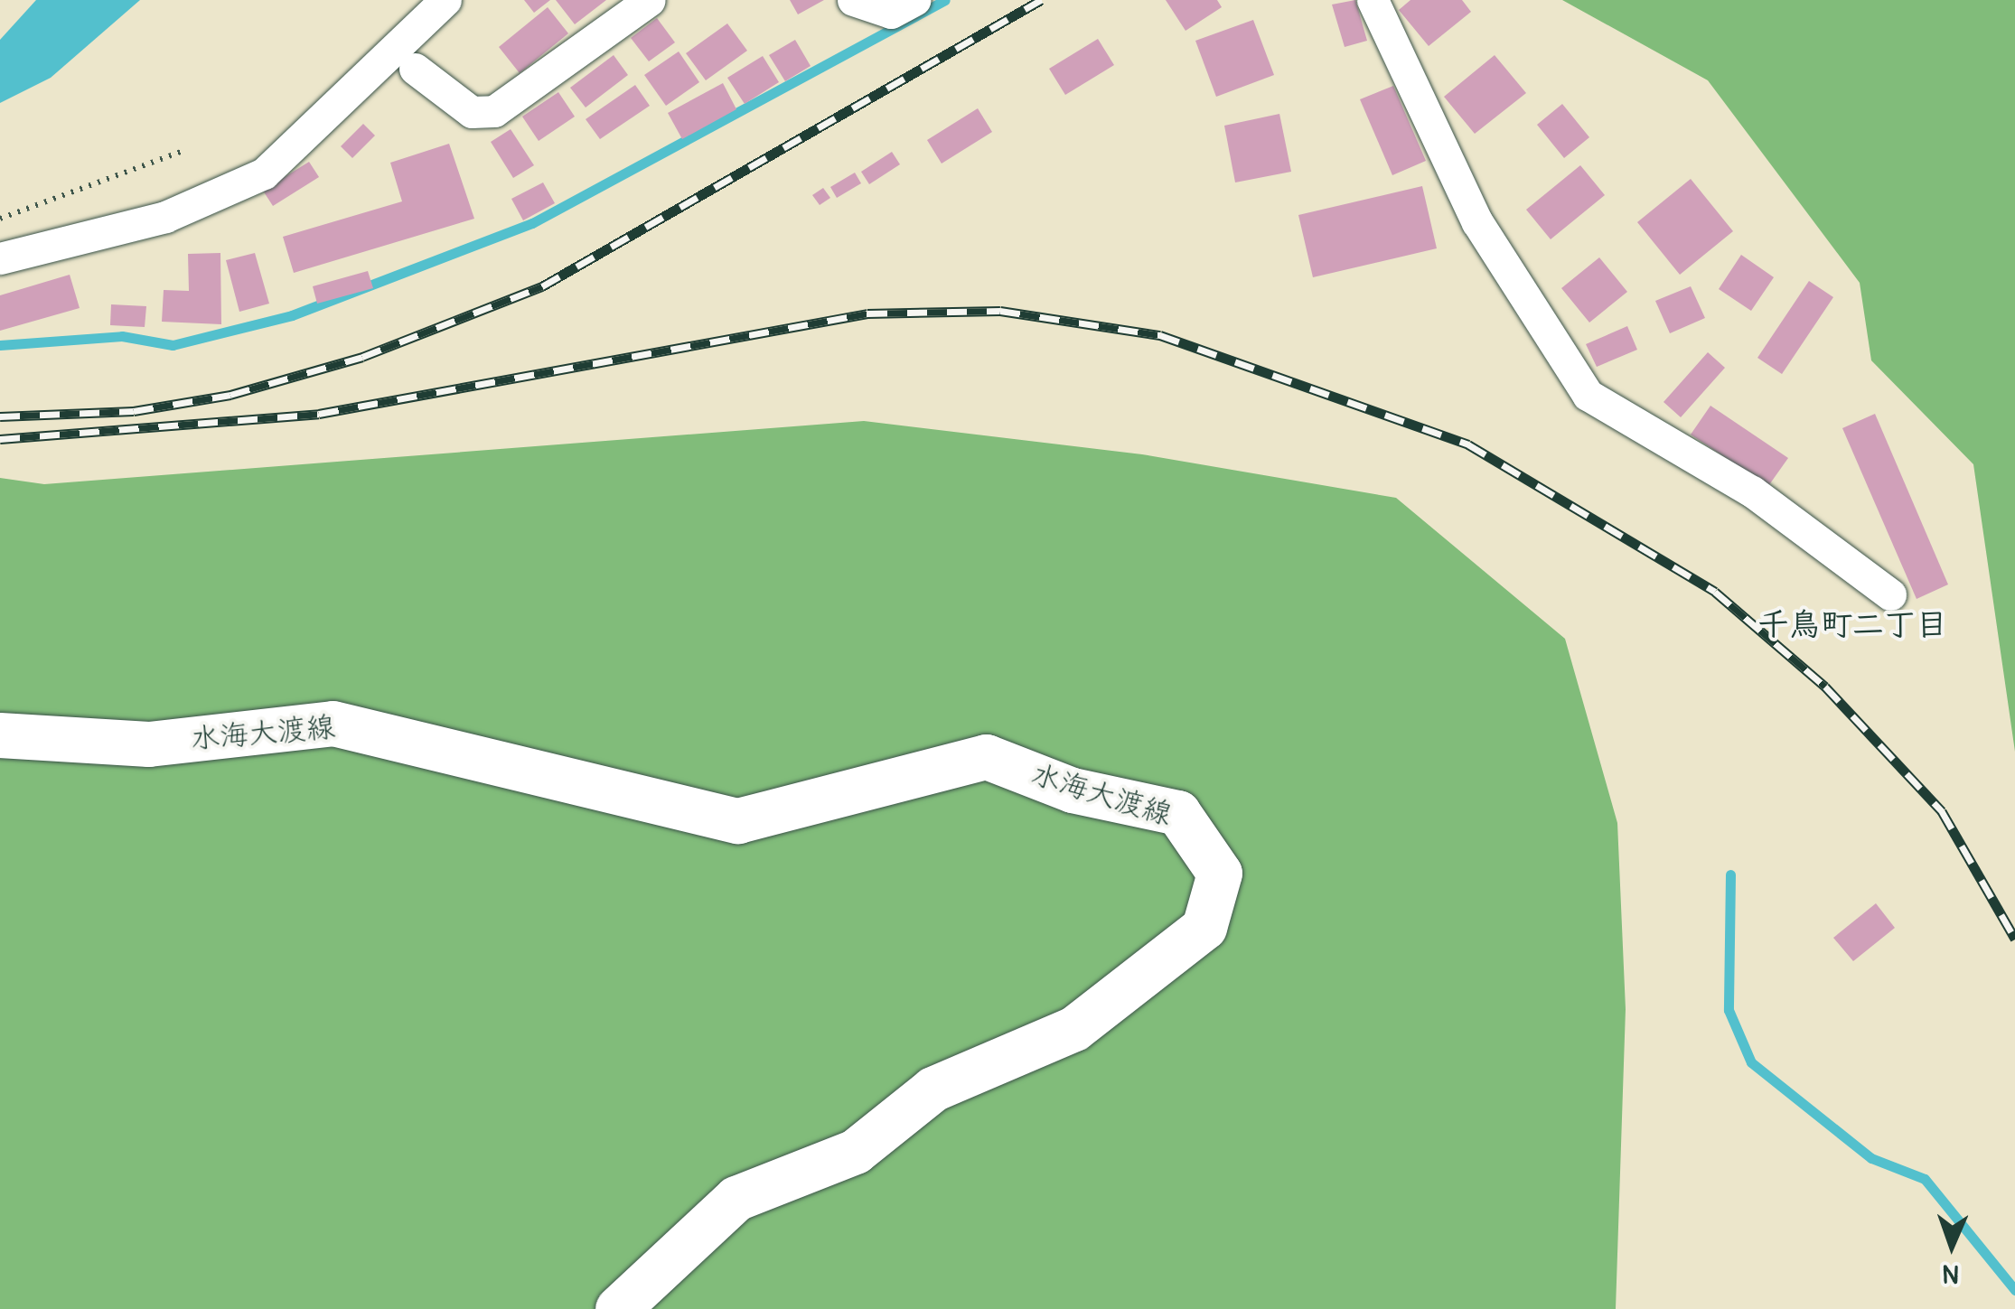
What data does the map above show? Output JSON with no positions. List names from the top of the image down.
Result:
{
  "streets": {
    "main road": ["水海大渡線"]
  },
  "districts": ["千鳥町二丁目"],
  "north": "bottom"
}
